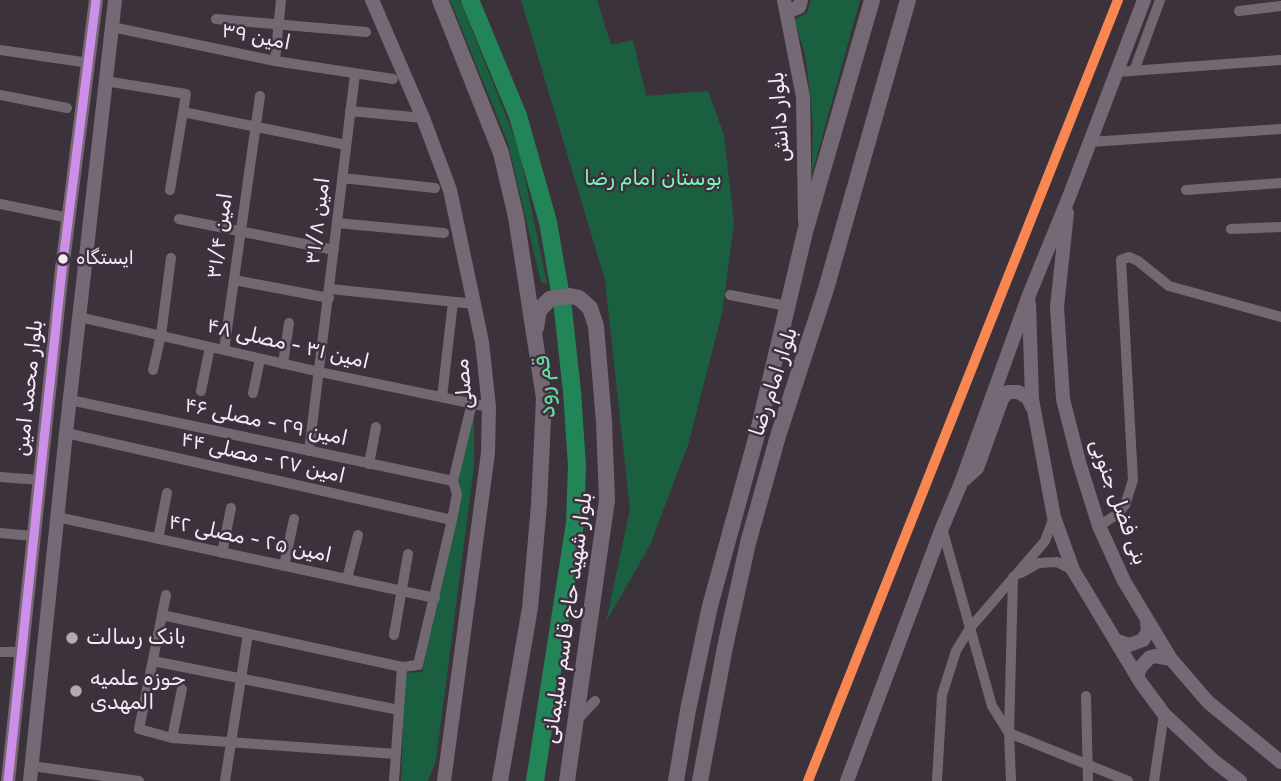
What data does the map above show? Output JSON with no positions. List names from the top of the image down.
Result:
{
  "streets": {
    "main road": [
      "بلوار دانش",
      "بلوار امام رضا",
      "مصلی",
      "بلوار محمد امین",
      "بنی فضل جنوبی",
      "بلوار شهید حاج قاسم سلیمانی"
    ],
    "street": [
      "امین ۳۹",
      "امین ۳۱/۸",
      "امین ۳۱/۴",
      "امین ۳۱ - مصلی ۴۸",
      "امین ۲۹ - مصلی ۴۶",
      "امین ۲۷ - مصلی ۴۴",
      "امین ۲۵ - مصلی ۴۲"
    ]
  },
  "crossings": [
    ["امین ۳۹", "امین ۳۱/۸"],
    ["امین ۳۹", "بلوار محمد امین"],
    ["بلوار دانش", "بلوار امام رضا"],
    ["امین ۳۱/۸", "امین ۳۱ - مصلی ۴۸"],
    ["امین ۳۱/۸", "امین ۲۹ - مصلی ۴۶"],
    ["امین ۳۱/۴", "امین ۳۱ - مصلی ۴۸"],
    ["امین ۳۱ - مصلی ۴۸", "مصلی"],
    ["امین ۳۱ - مصلی ۴۸", "بلوار محمد امین"],
    ["بلوار محمد امین", "امین ۲۹ - مصلی ۴۶"],
    ["بلوار محمد امین", "امین ۲۷ - مصلی ۴۴"],
    ["بلوار محمد امین", "امین ۲۵ - مصلی ۴۲"]
  ],
  "water": ["قم رود"],
  "parks": ["بوستان امام رضا"],
  "places": ["ایستگاه", "بانک رسالت", "حوزه علمیه المهدی"]
}
